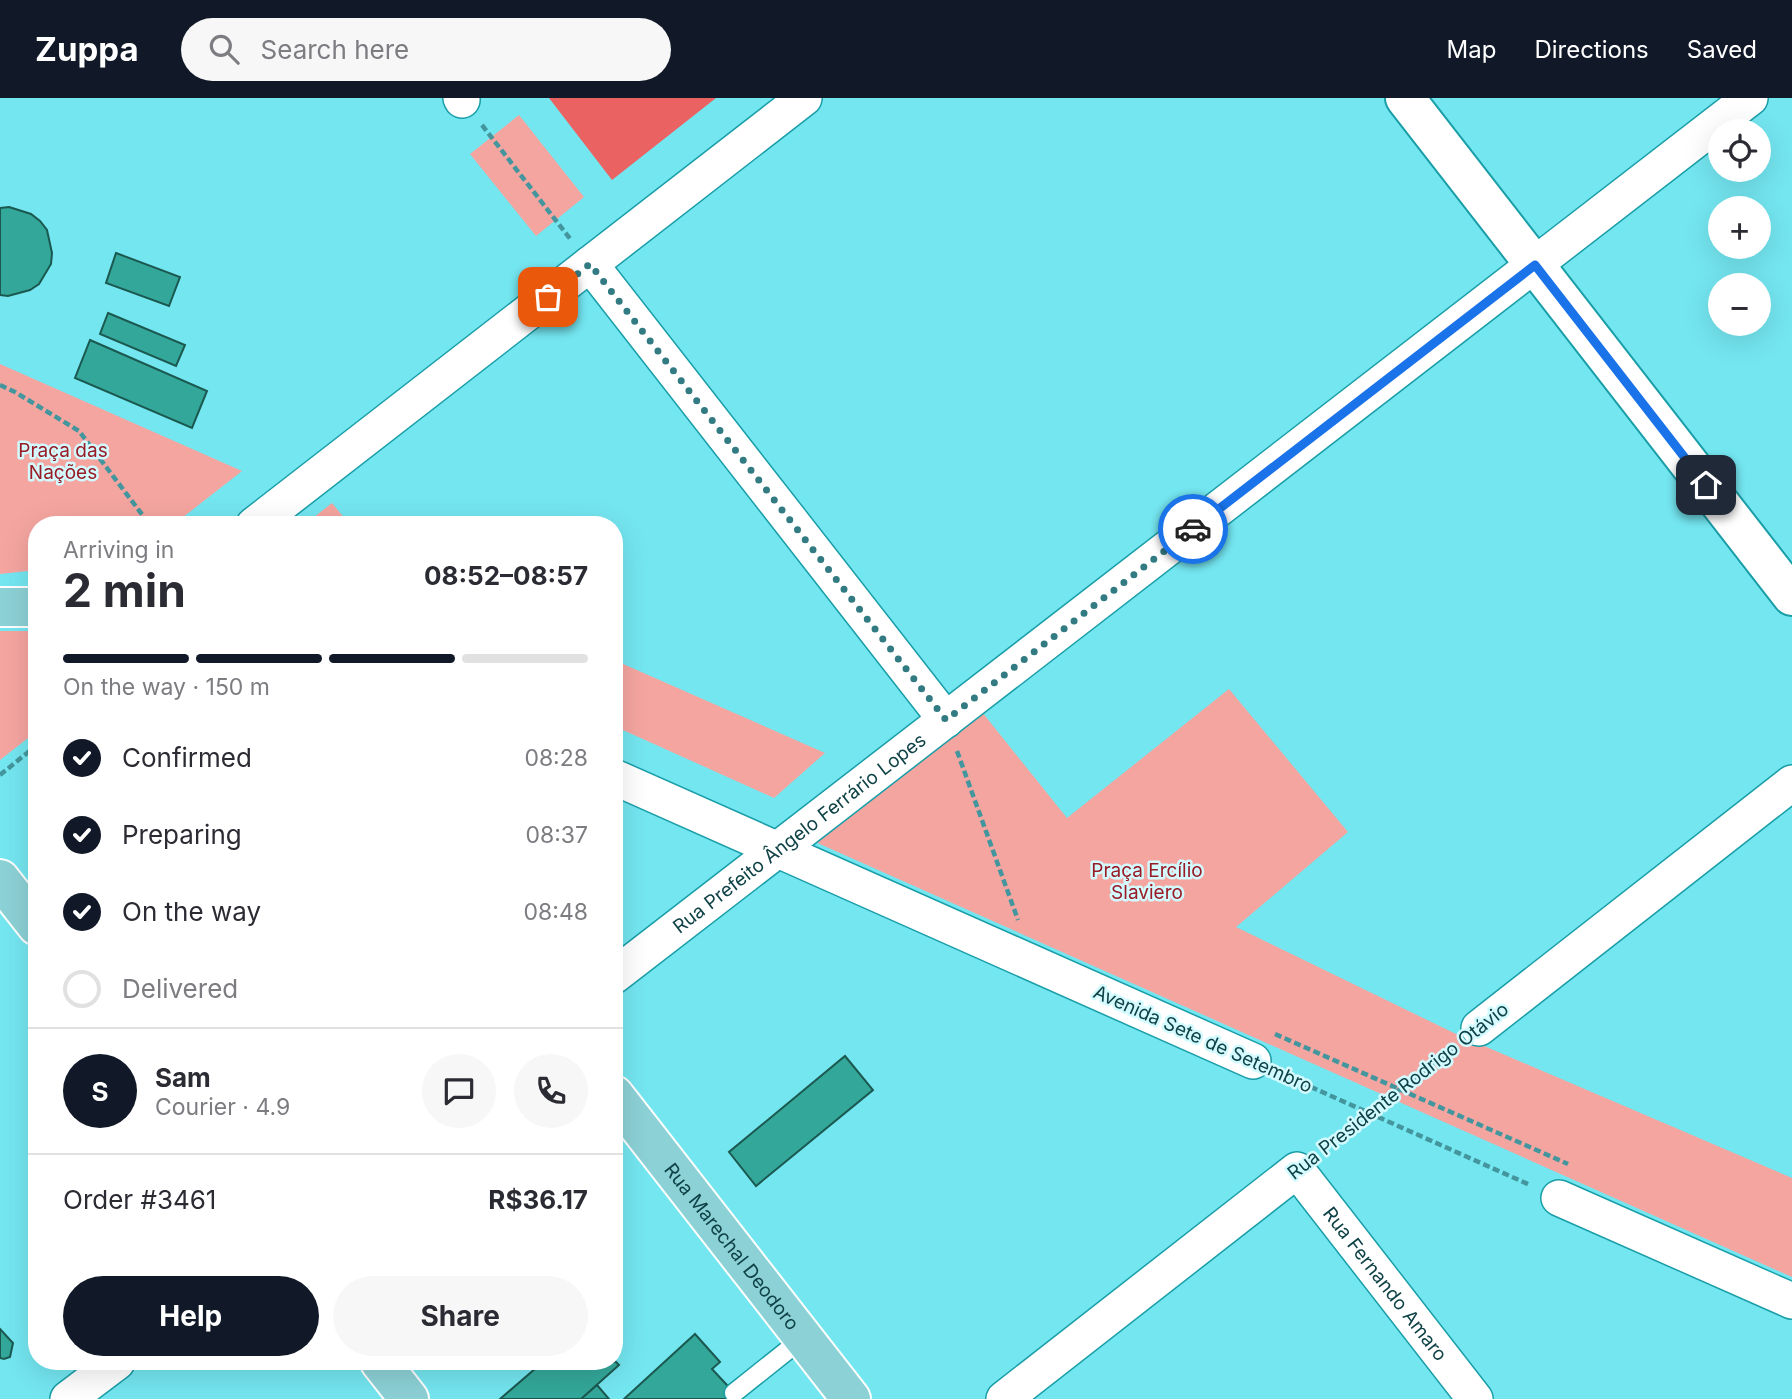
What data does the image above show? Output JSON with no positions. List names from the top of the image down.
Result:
{
  "streets": {
    "main road": ["Rua Marechal Deodoro"],
    "street": [
      "Rua Prefeito Ângelo Ferrário Lopes",
      "Avenida Sete de Setembro",
      "Rua Presidente Rodrigo Otávio",
      "Rua Fernando Amaro"
    ]
  },
  "crossings": [
    ["Rua Prefeito Ângelo Ferrário Lopes", "Avenida Sete de Setembro"],
    ["Avenida Sete de Setembro", "Rua Presidente Rodrigo Otávio"],
    ["Rua Presidente Rodrigo Otávio", "Rua Fernando Amaro"]
  ],
  "parks": ["Praça das Nações", "Praça Ercílio Slaviero"],
  "page": {
    "header": "Zuppa",
    "search": "Search here",
    "nav": ["Map", "Directions", "Saved"],
    "map_buttons": ["+", "−"],
    "heading": ["2 min", "Arriving in", "08:52–08:57"],
    "panel": [
      "Sam",
      "Courier · 4.9",
      "Order #3461",
      "R$36.17"
    ],
    "bar": "On the way · 150 m",
    "list": [
      ["Confirmed", "08:28"],
      ["Preparing", "08:37"],
      ["On the way", "08:48"],
      "Delivered"
    ],
    "round": "S",
    "buttons": ["Help", "Share"]
  }
}
